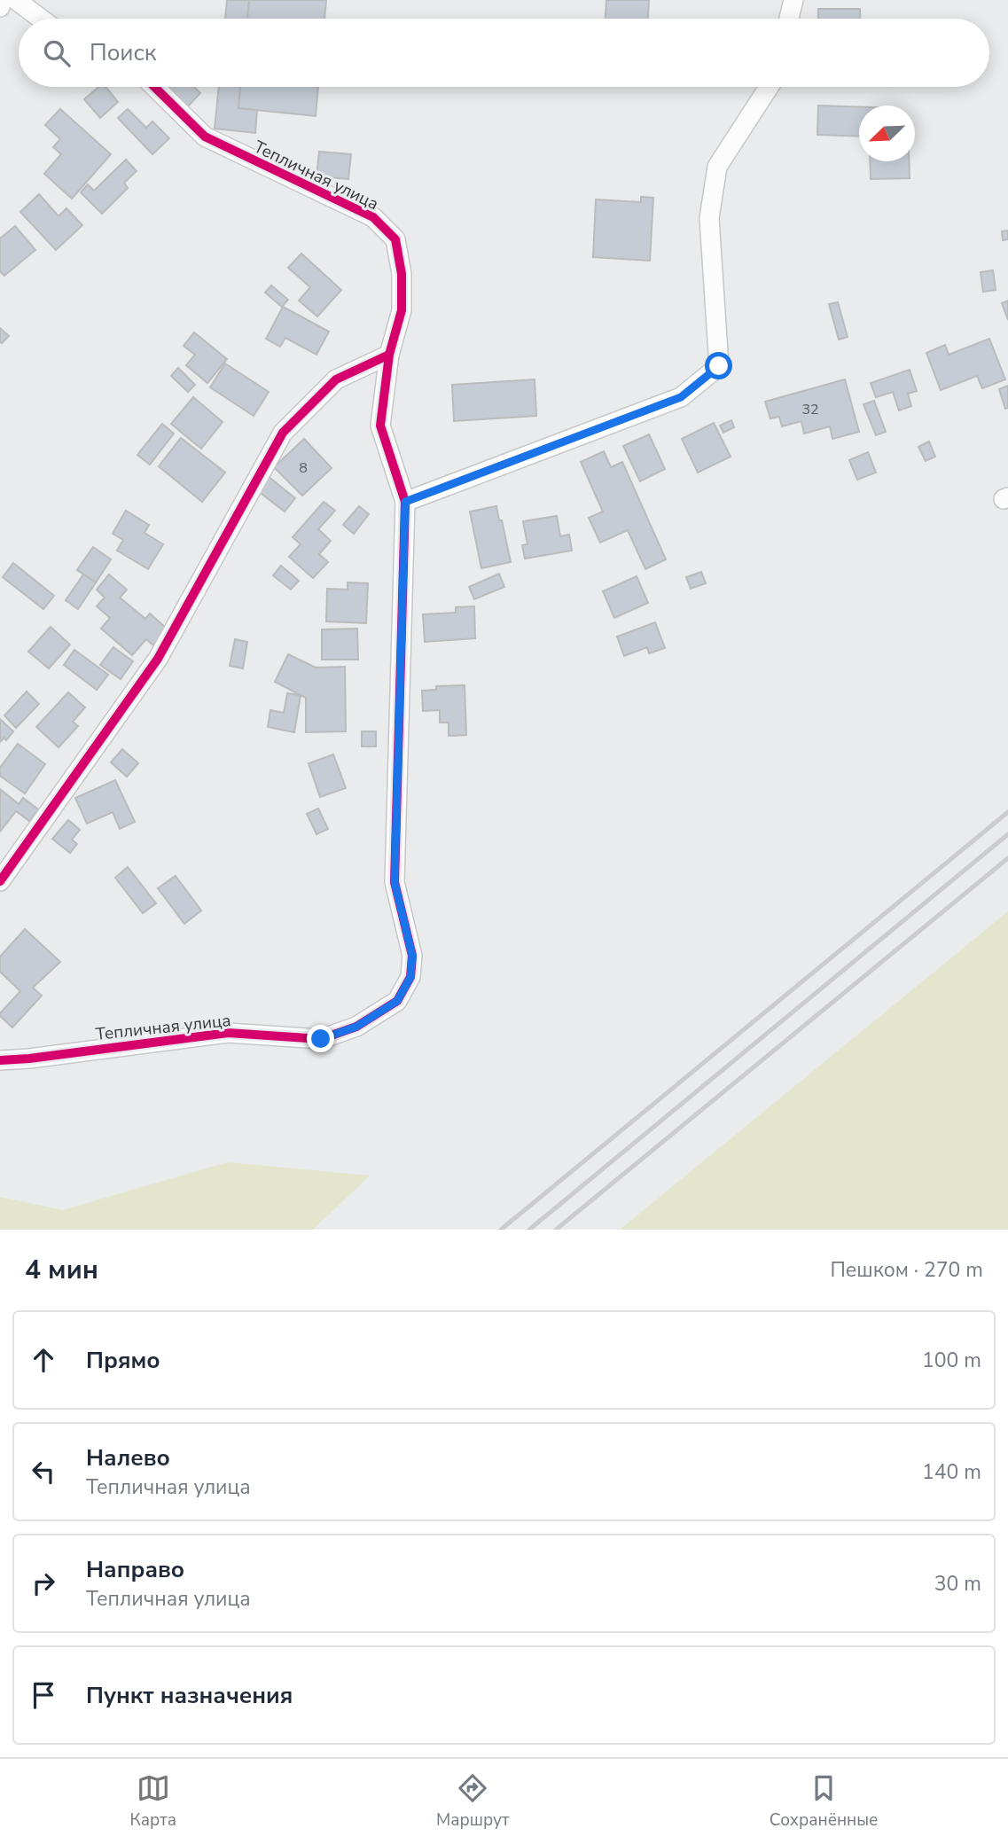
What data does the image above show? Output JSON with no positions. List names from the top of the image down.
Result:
{
  "streets": {
    "street": ["Тепличная улица"]
  },
  "house_numbers": ["32", "8"],
  "north": "bottom left",
  "page": {
    "search": "Поиск",
    "heading": ["4 мин", "Пешком · 270 m"],
    "list": [
      ["Прямо", "100 m"],
      ["Налево", "Тепличная улица", "140 m"],
      ["Направо", "Тепличная улица", "30 m"],
      "Пункт назначения"
    ],
    "nav": ["Карта", "Маршрут", "Сохранённые"]
  }
}
